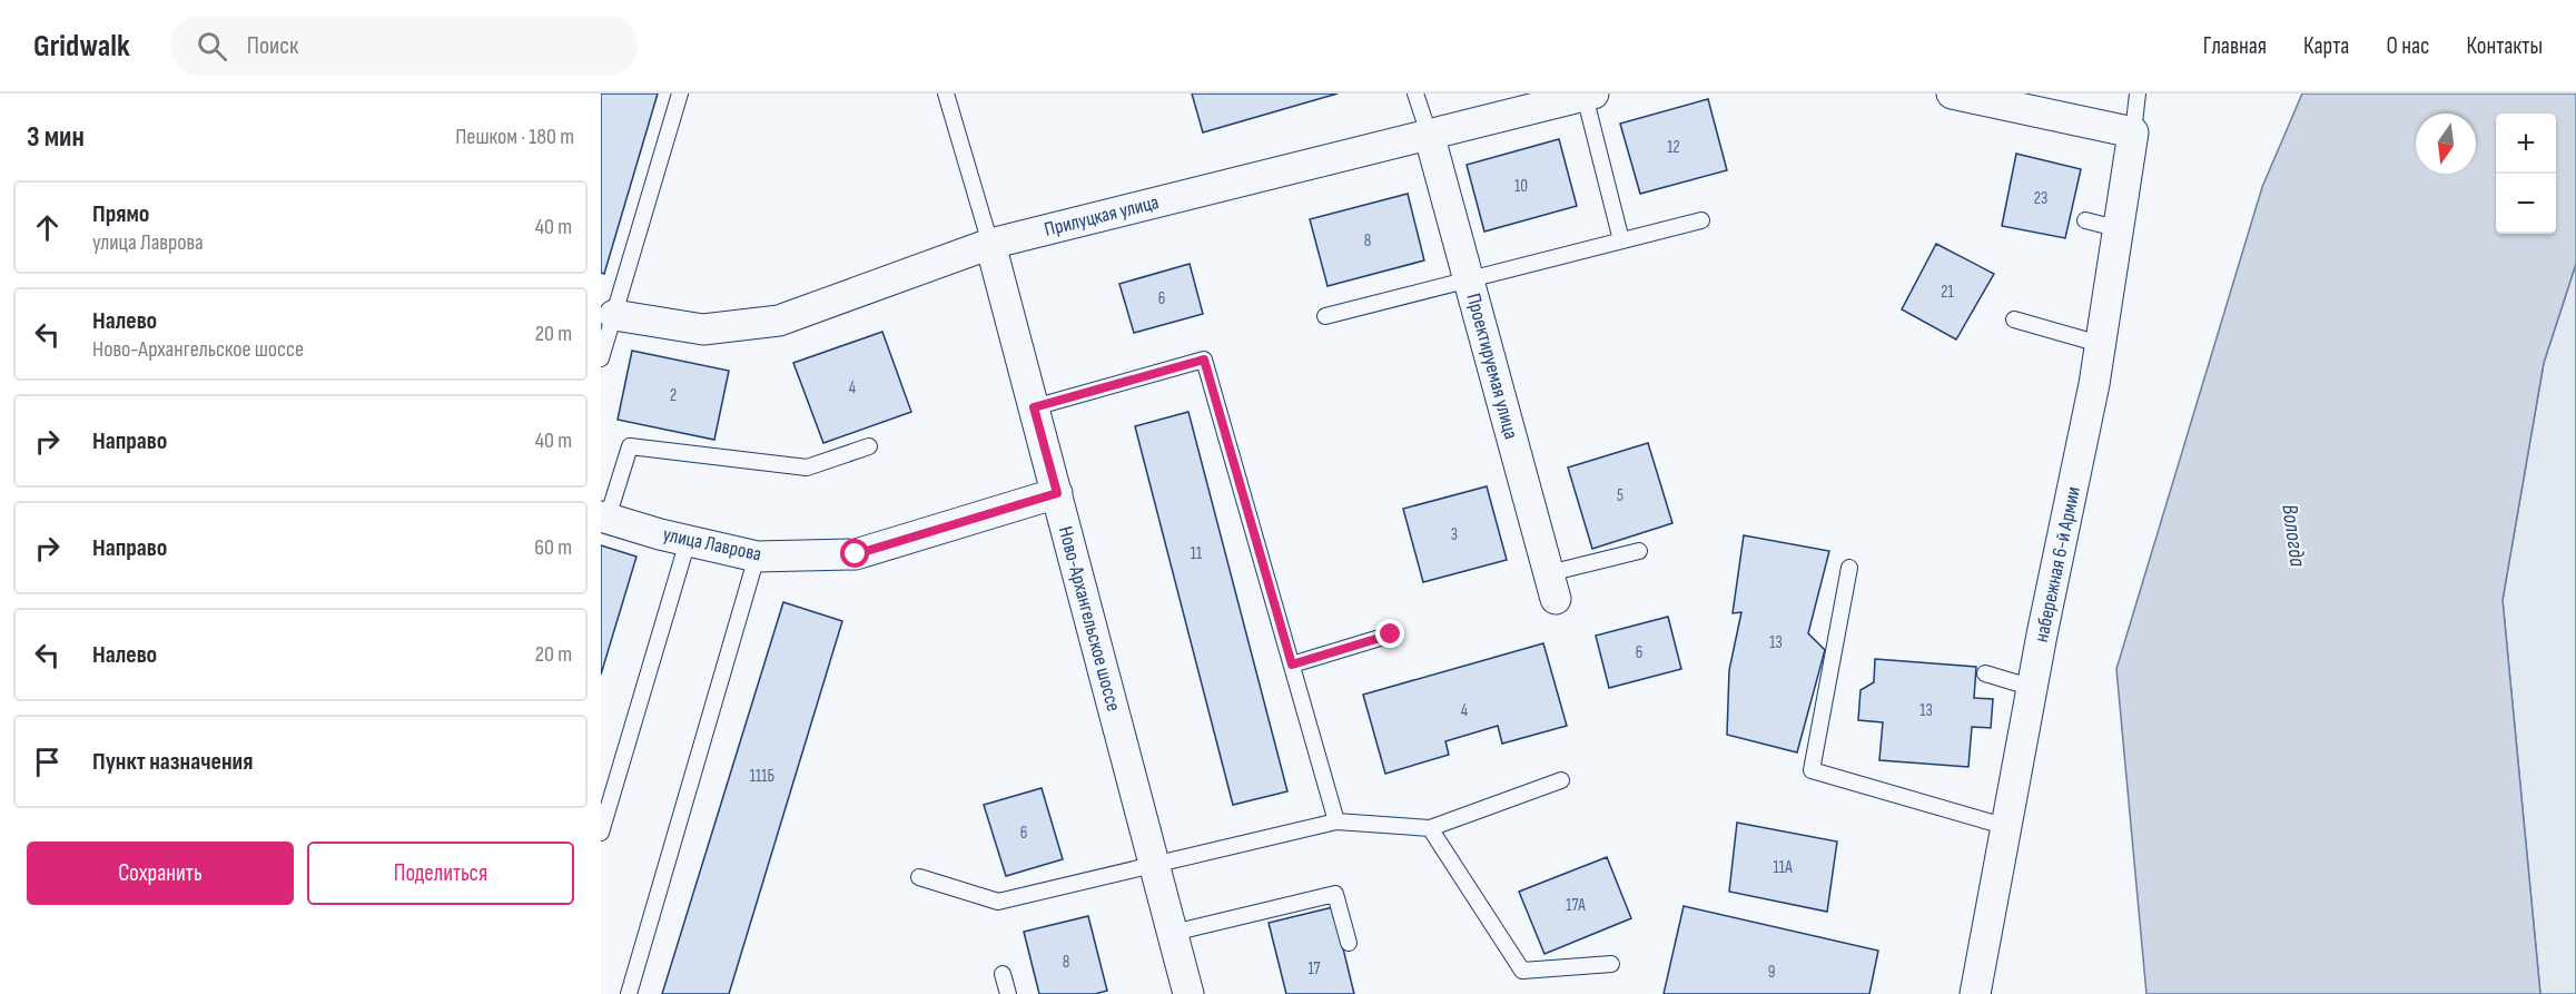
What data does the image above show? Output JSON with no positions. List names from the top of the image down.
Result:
{
  "streets": {
    "street": [
      "Прилуцкая улица",
      "Проектируемая улица",
      "улица Лаврова",
      "набережная 6-й Армии",
      "Ново-Архангельское шоссе"
    ]
  },
  "crossings": [
    ["Прилуцкая улица", "Проектируемая улица"],
    ["Прилуцкая улица", "Ново-Архангельское шоссе"],
    ["улица Лаврова", "Ново-Архангельское шоссе"]
  ],
  "water": ["Вологда"],
  "house_numbers": [
    "12",
    "10",
    "23",
    "8",
    "21",
    "6",
    "4",
    "2",
    "5",
    "3",
    "11",
    "13",
    "6",
    "4",
    "13",
    "111Б",
    "6",
    "11А",
    "17А",
    "8",
    "17",
    "9"
  ],
  "north": "bottom",
  "page": {
    "header": "Gridwalk",
    "search": "Поиск",
    "nav": [
      "Главная",
      "Карта",
      "О нас",
      "Контакты"
    ],
    "heading": ["3 мин", "Пешком · 180 m"],
    "map_buttons": ["+", "−"],
    "list": [
      ["Прямо", "улица Лаврова", "40 m"],
      ["Налево", "Ново-Архангельское шоссе", "20 m"],
      ["Направо", "40 m"],
      ["Направо", "60 m"],
      ["Налево", "20 m"],
      "Пункт назначения"
    ],
    "buttons": ["Сохранить", "Поделиться"]
  }
}
